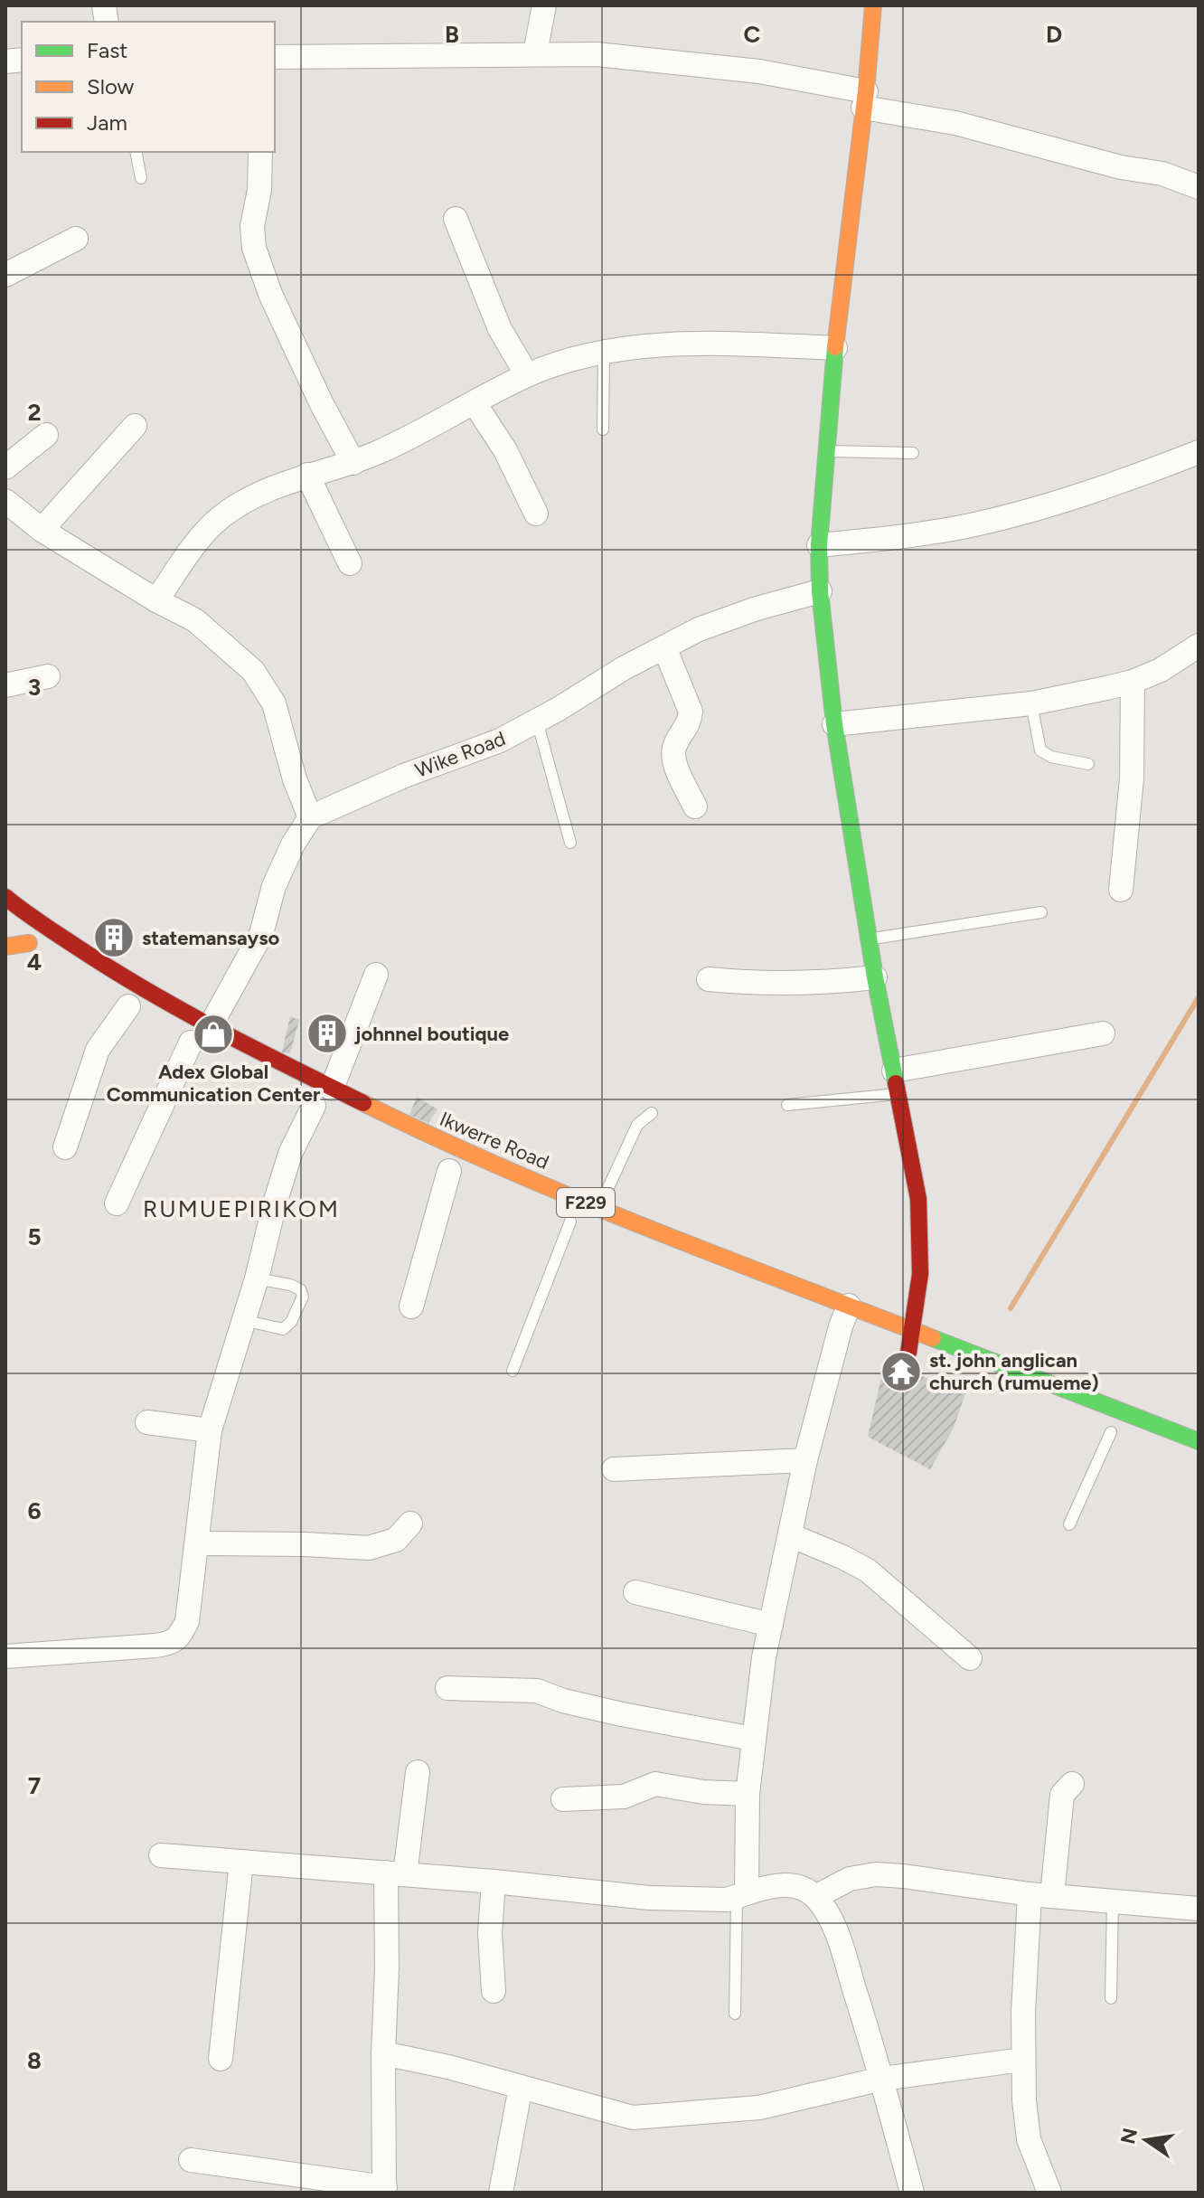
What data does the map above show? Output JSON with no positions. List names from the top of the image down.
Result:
{
  "streets": {
    "main road": ["Ikwerre Road", "F229"],
    "street": ["Wike Road"]
  },
  "districts": ["RUMUEPIRIKOM"],
  "places": {
    "building": ["statemansayso", "johnnel boutique"],
    "shop": ["Adex Global Communication Center"],
    "temple": ["st. john anglican church (rumueme)"]
  },
  "legend": ["Fast", "Slow", "Jam"],
  "north": "left",
  "grid": {
    "columns": ["B", "C", "D"],
    "rows": [
      "2",
      "3",
      "4",
      "5",
      "6",
      "7",
      "8"
    ]
  }
}
